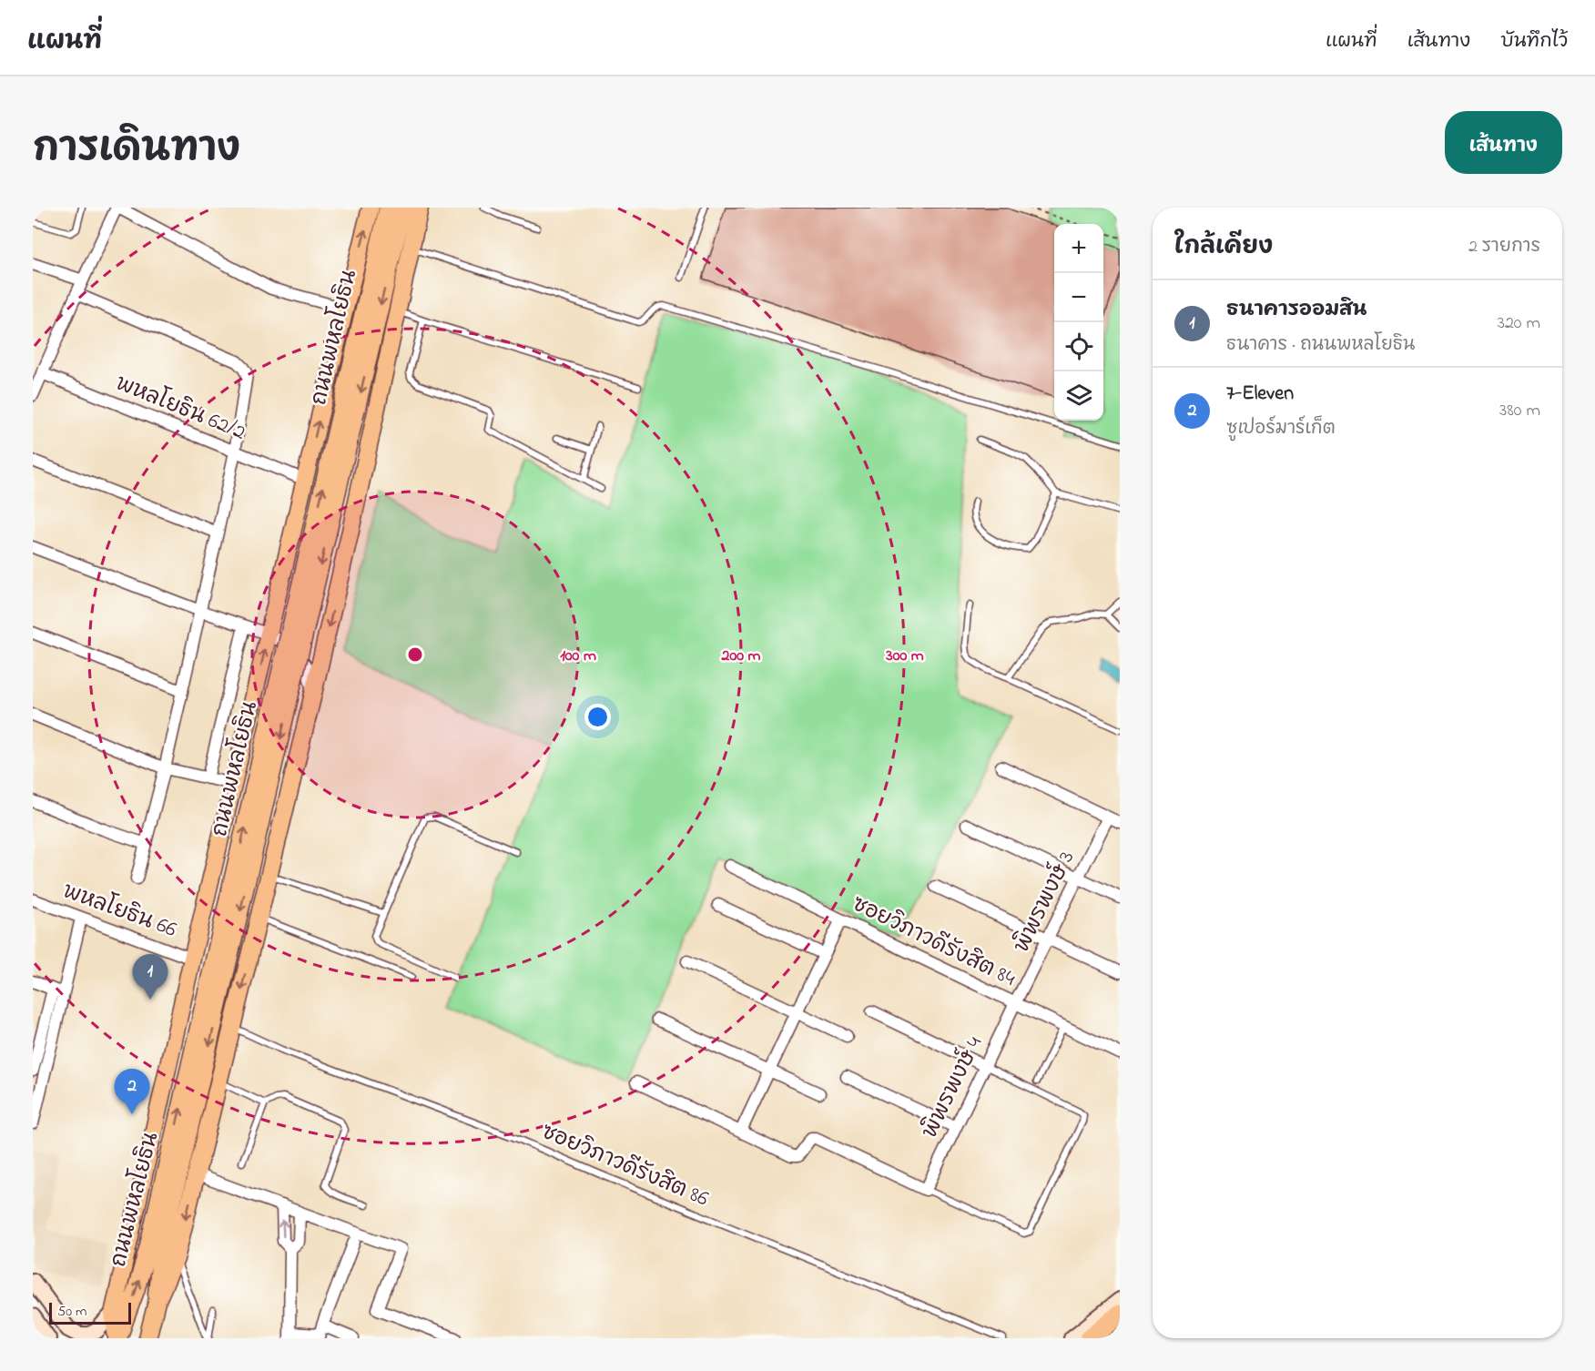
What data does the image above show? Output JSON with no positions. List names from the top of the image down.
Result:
{
  "streets": {
    "main road": ["ถนนพหลโยธิน"],
    "street": [
      "พหลโยธิน 62/2",
      "พิพรพงษ์ 3",
      "พหลโยธิน 66",
      "ซอยวิภาวดีรังสิต 84",
      "พิพรพงษ์ 4"
    ],
    "lane": ["ซอยวิภาวดีรังสิต 86"]
  },
  "crossings": [
    ["ถนนพหลโยธิน", "พหลโยธิน 62/2"],
    ["ถนนพหลโยธิน", "พหลโยธิน 66"],
    ["ถนนพหลโยธิน", "ซอยวิภาวดีรังสิต 86"],
    ["พิพรพงษ์ 3", "ซอยวิภาวดีรังสิต 84"],
    ["พิพรพงษ์ 3", "พิพรพงษ์ 4"],
    ["ซอยวิภาวดีรังสิต 84", "พิพรพงษ์ 4"]
  ],
  "scale_bar": "50 m",
  "page": {
    "header": "แผนที่",
    "nav": ["แผนที่", "เส้นทาง", "บันทึกไว้"],
    "title": "การเดินทาง",
    "buttons": "เส้นทาง",
    "heading": ["ใกล้เคียง", "2 รายการ"],
    "map_buttons": ["+", "−"],
    "list": [
      {
        "mark": "1",
        "name": "ธนาคารออมสิน",
        "note": "ธนาคาร · ถนนพหลโยธิน",
        "value": "320 m"
      },
      {
        "mark": "2",
        "name": "7-Eleven",
        "note": "ซูเปอร์มาร์เก็ต",
        "value": "380 m"
      }
    ],
    "pins": ["1", "2"],
    "scale": "50 m"
  },
  "rings": ["100 m", "200 m", "300 m"]
}
